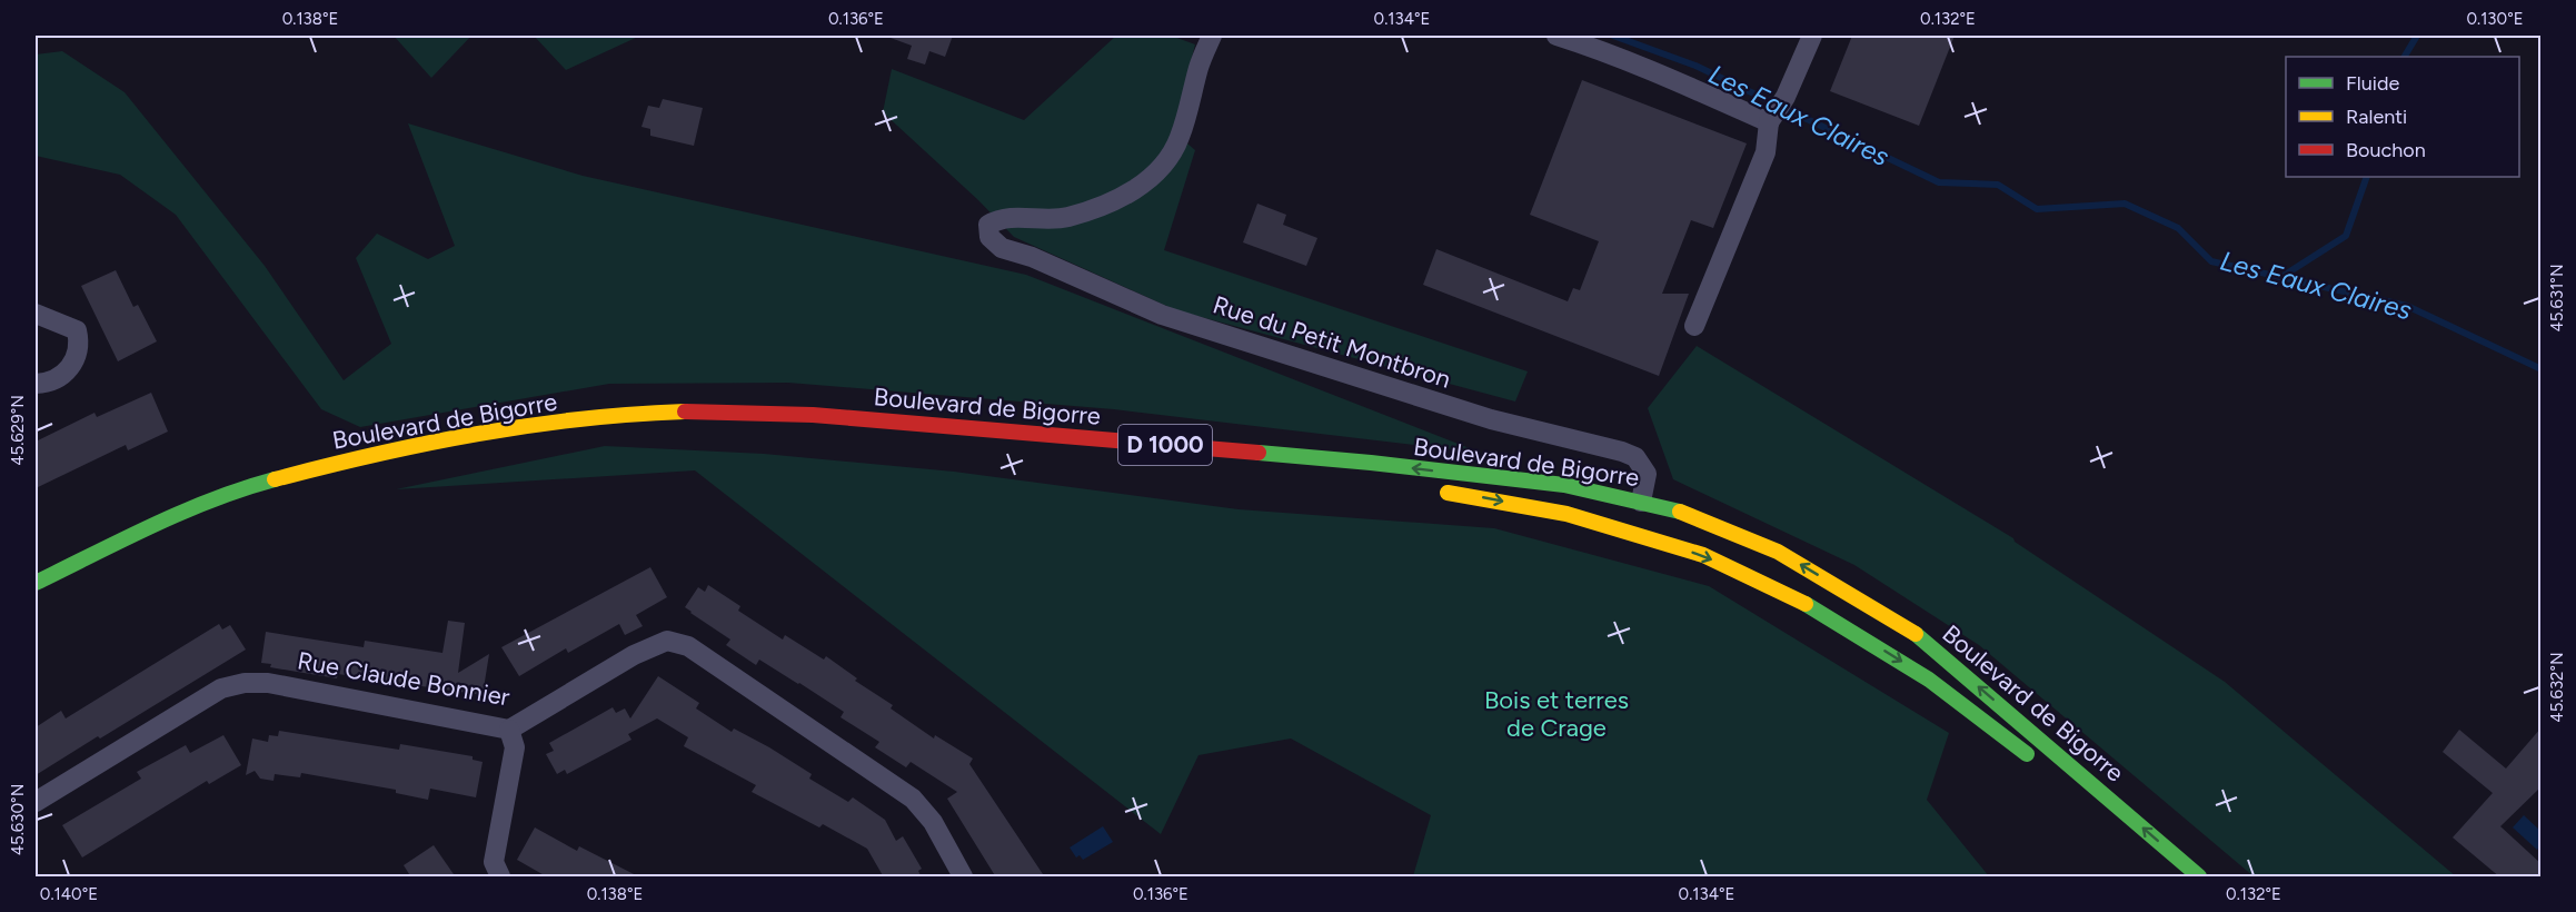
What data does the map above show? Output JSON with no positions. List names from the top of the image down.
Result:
{
  "streets": {
    "main road": ["Boulevard de Bigorre", "D 1000"],
    "street": ["Rue du Petit Montbron", "Rue Claude Bonnier"]
  },
  "crossings": [
    ["Rue du Petit Montbron", "Boulevard de Bigorre"]
  ],
  "water": ["Les Eaux Claires"],
  "parks": ["Bois et terres de Crage"],
  "legend": ["Fluide", "Ralenti", "Bouchon"],
  "coordinates": [
    "0.138°E",
    "0.136°E",
    "0.134°E",
    "0.132°E",
    "0.130°E",
    "45.631°N",
    "45.629°N",
    "45.632°N",
    "45.630°N",
    "0.140°E"
  ]
}
